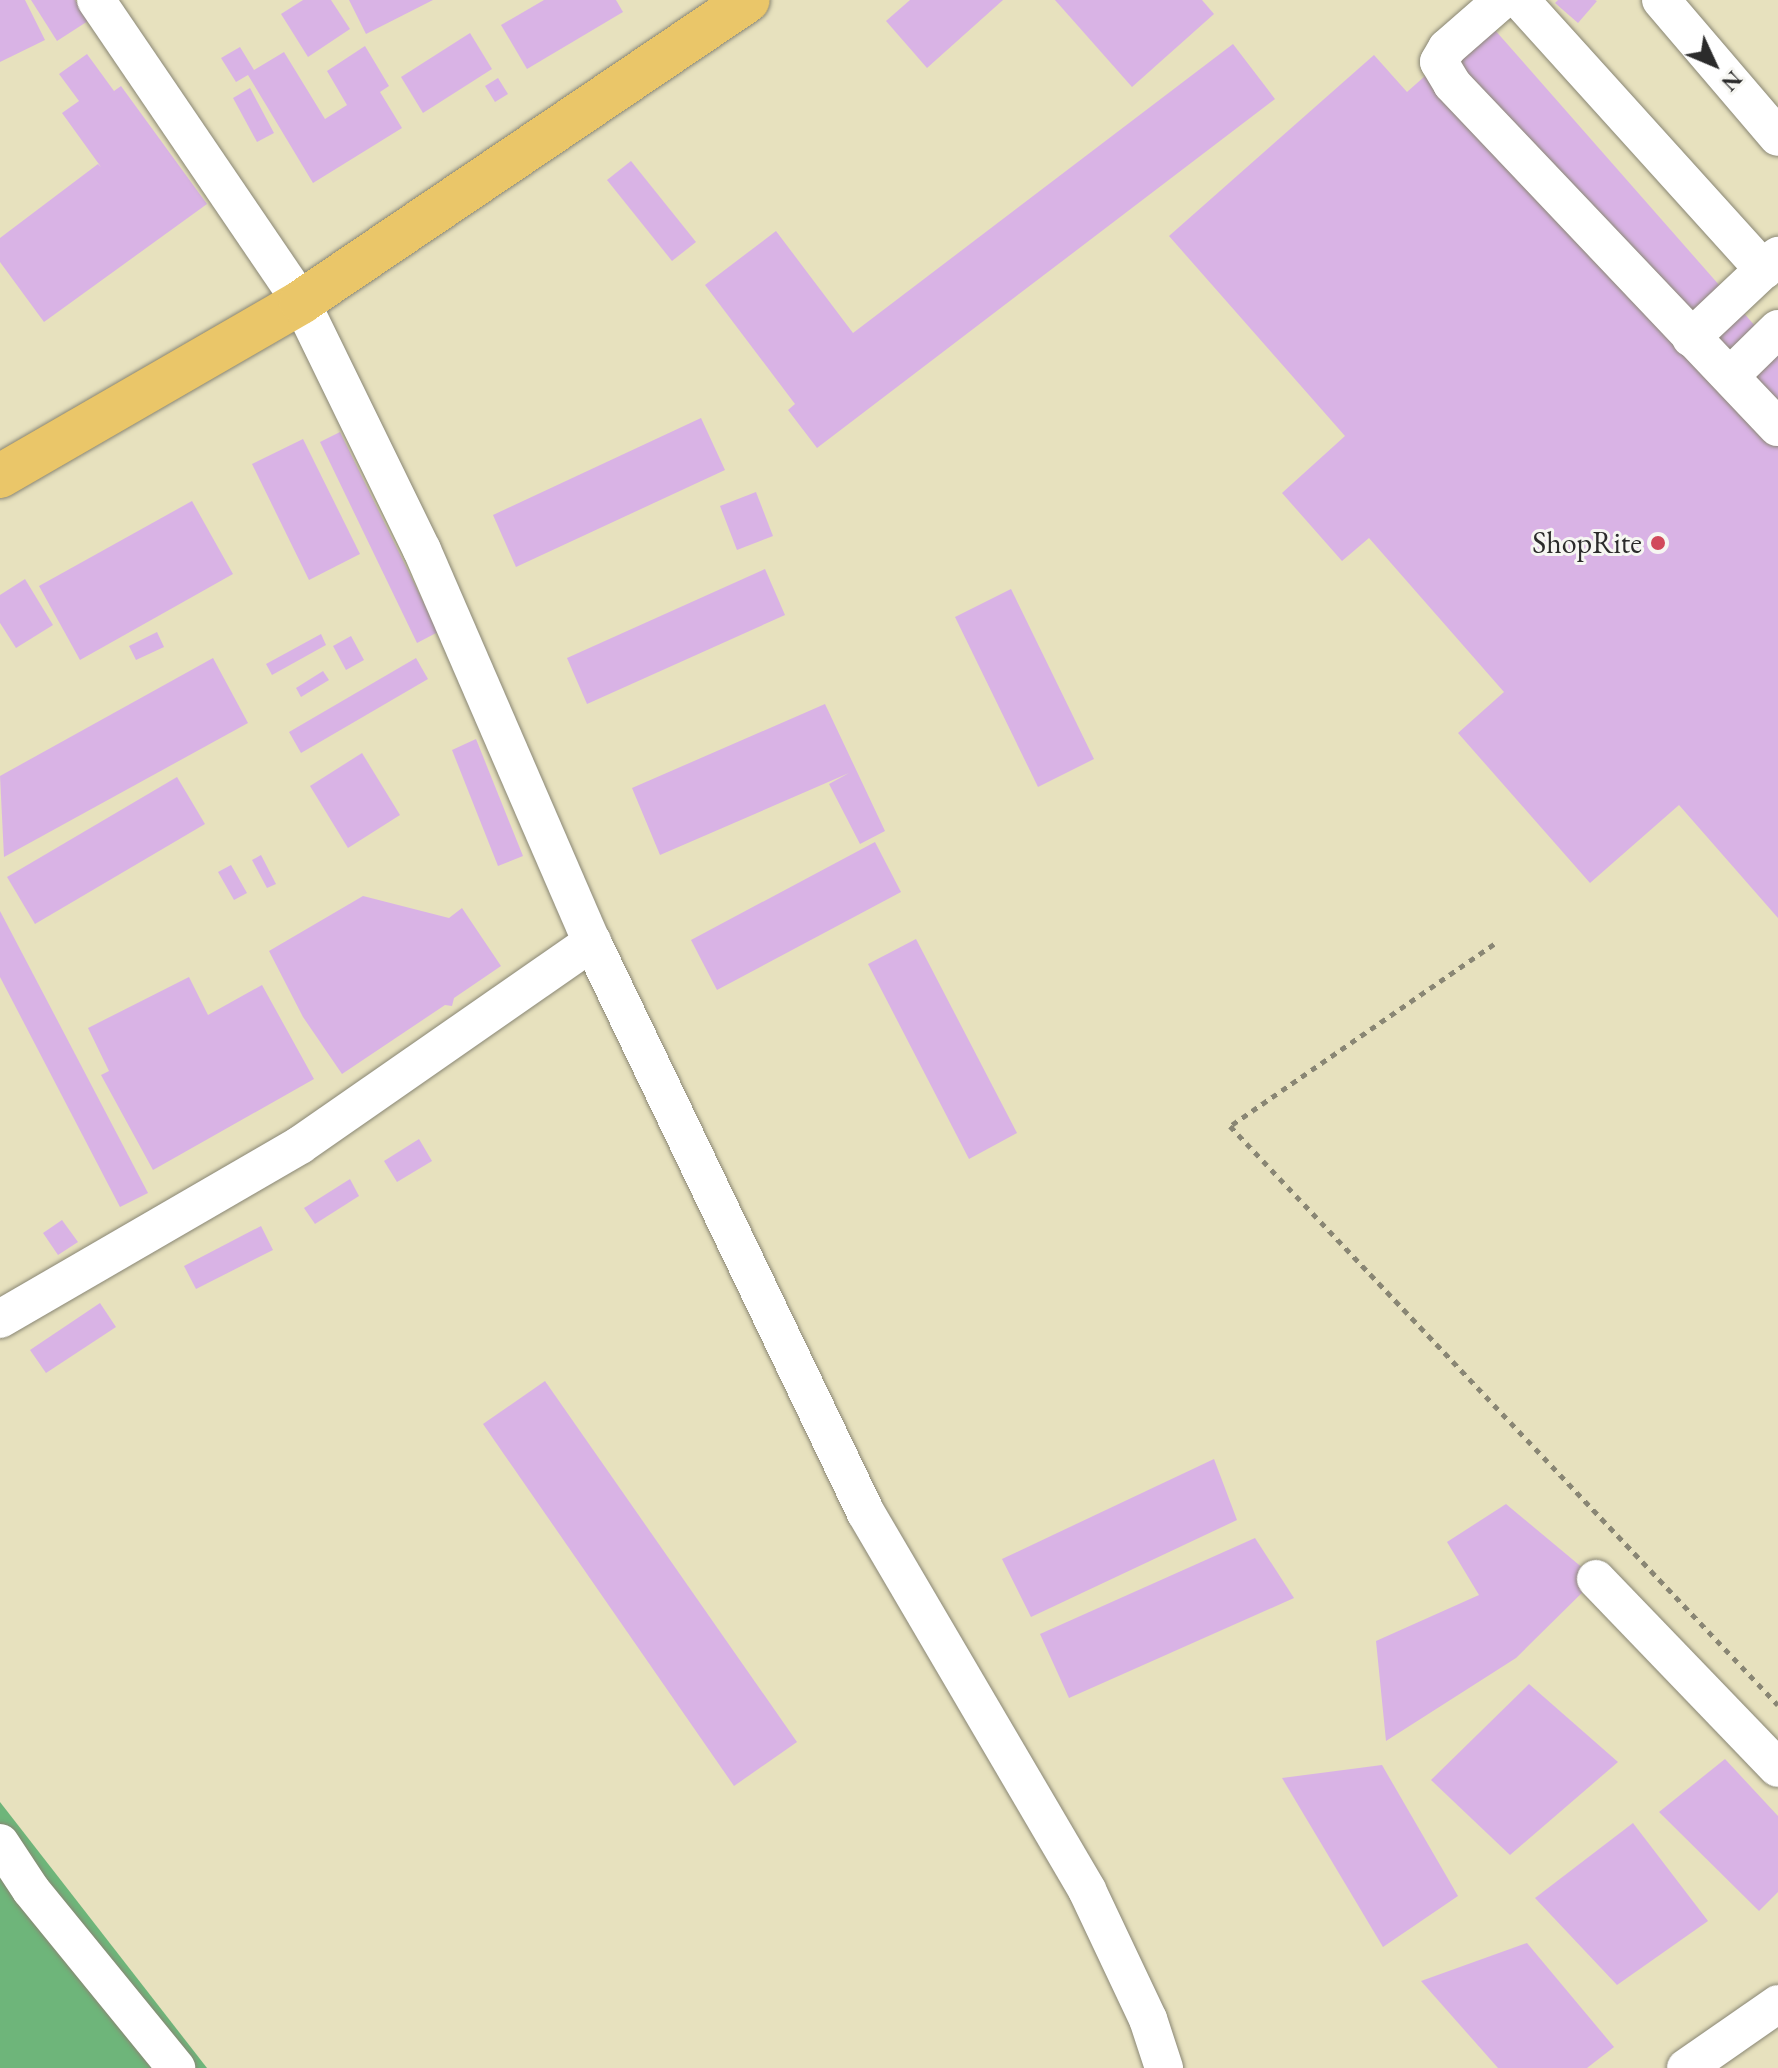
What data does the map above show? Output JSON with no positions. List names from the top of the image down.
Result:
{
  "places": ["ShopRite"],
  "north": "bottom right"
}
